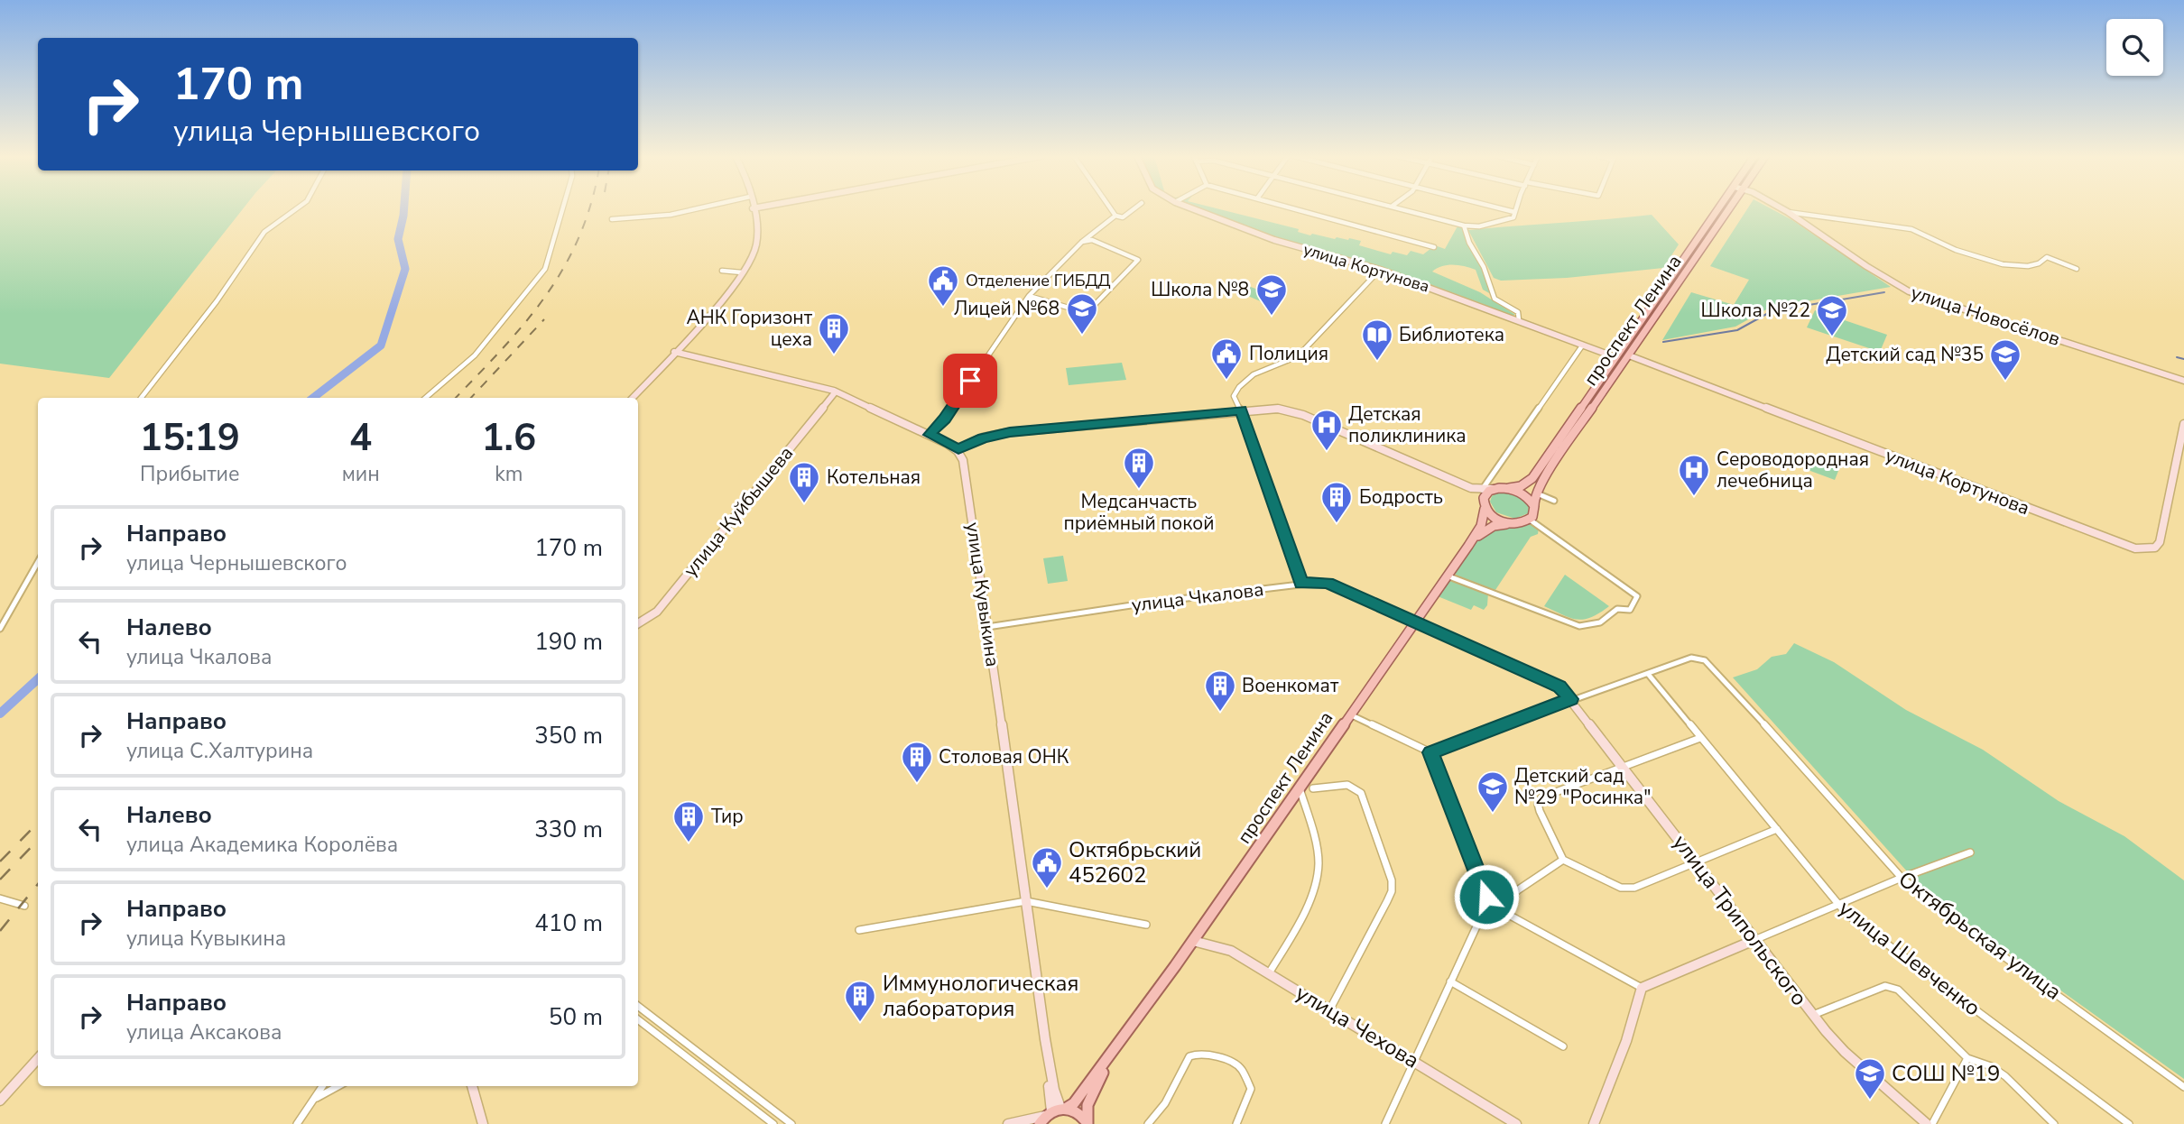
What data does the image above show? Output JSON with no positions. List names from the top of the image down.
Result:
{
  "streets": {
    "main road": ["проспект Ленина"],
    "street": [
      "улица Кортунова",
      "улица Новосёлов",
      "улица Куйбышева",
      "улица Кувыкина",
      "улица Чкалова",
      "улица Трипольского",
      "Октябрьская улица",
      "улица Шевченко",
      "улица Чехова"
    ]
  },
  "crossings": [
    ["улица Кортунова", "проспект Ленина"],
    ["проспект Ленина", "улица Кувыкина"],
    ["проспект Ленина", "улица Чкалова"],
    ["проспект Ленина", "улица Чехова"],
    ["улица Кувыкина", "улица Чкалова"],
    ["улица Чкалова", "улица Трипольского"],
    ["Октябрьская улица", "улица Шевченко"]
  ],
  "places": {
    "public building": ["Отделение ГИБДД", "Полиция", "Октябрьский 452602"],
    "school or university": [
      "Школа №8",
      "Лицей №68",
      "Школа №22",
      "Детский сад №35",
      "Детский сад №29 \"Росинка\"",
      "СОШ №19"
    ],
    "building": [
      "АНК Горизонт цеха",
      "Медсанчасть приёмный покой",
      "Котельная",
      "Бодрость",
      "Военкомат",
      "Столовая ОНК",
      "Тир",
      "Иммунологическая лаборатория"
    ],
    "library": ["Библиотека"],
    "hospital": ["Детская поликлиника", "Сероводородная лечебница"]
  },
  "page": {
    "turn": ["170 m", "улица Чернышевского"],
    "eta": [
      "15:19",
      "Прибытие",
      "4",
      "мин",
      "1.6",
      "km"
    ],
    "list": [
      {
        "name": "Направо",
        "note": "улица Чернышевского",
        "value": "170 m"
      },
      {
        "name": "Налево",
        "note": "улица Чкалова",
        "value": "190 m"
      },
      {
        "name": "Направо",
        "note": "улица С.Халтурина",
        "value": "350 m"
      },
      {
        "name": "Налево",
        "note": "улица Академика Королёва",
        "value": "330 m"
      },
      {
        "name": "Направо",
        "note": "улица Кувыкина",
        "value": "410 m"
      },
      {
        "name": "Направо",
        "note": "улица Аксакова",
        "value": "50 m"
      }
    ]
  }
}
